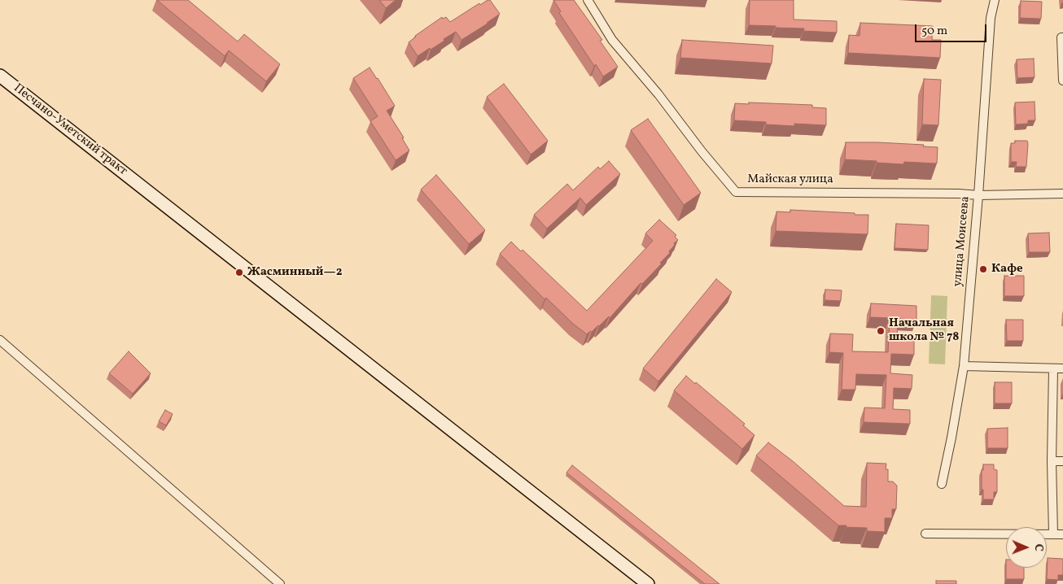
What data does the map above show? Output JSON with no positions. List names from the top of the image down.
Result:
{
  "streets": {
    "main road": ["Песчано-Уметский тракт"],
    "street": ["Майская улица", "улица Моисеева"]
  },
  "crossings": [
    ["Майская улица", "улица Моисеева"]
  ],
  "places": ["Кафе", "Жасминный—2", "Начальная школа № 78"],
  "scale_bar": "50 m",
  "north": "right"
}
